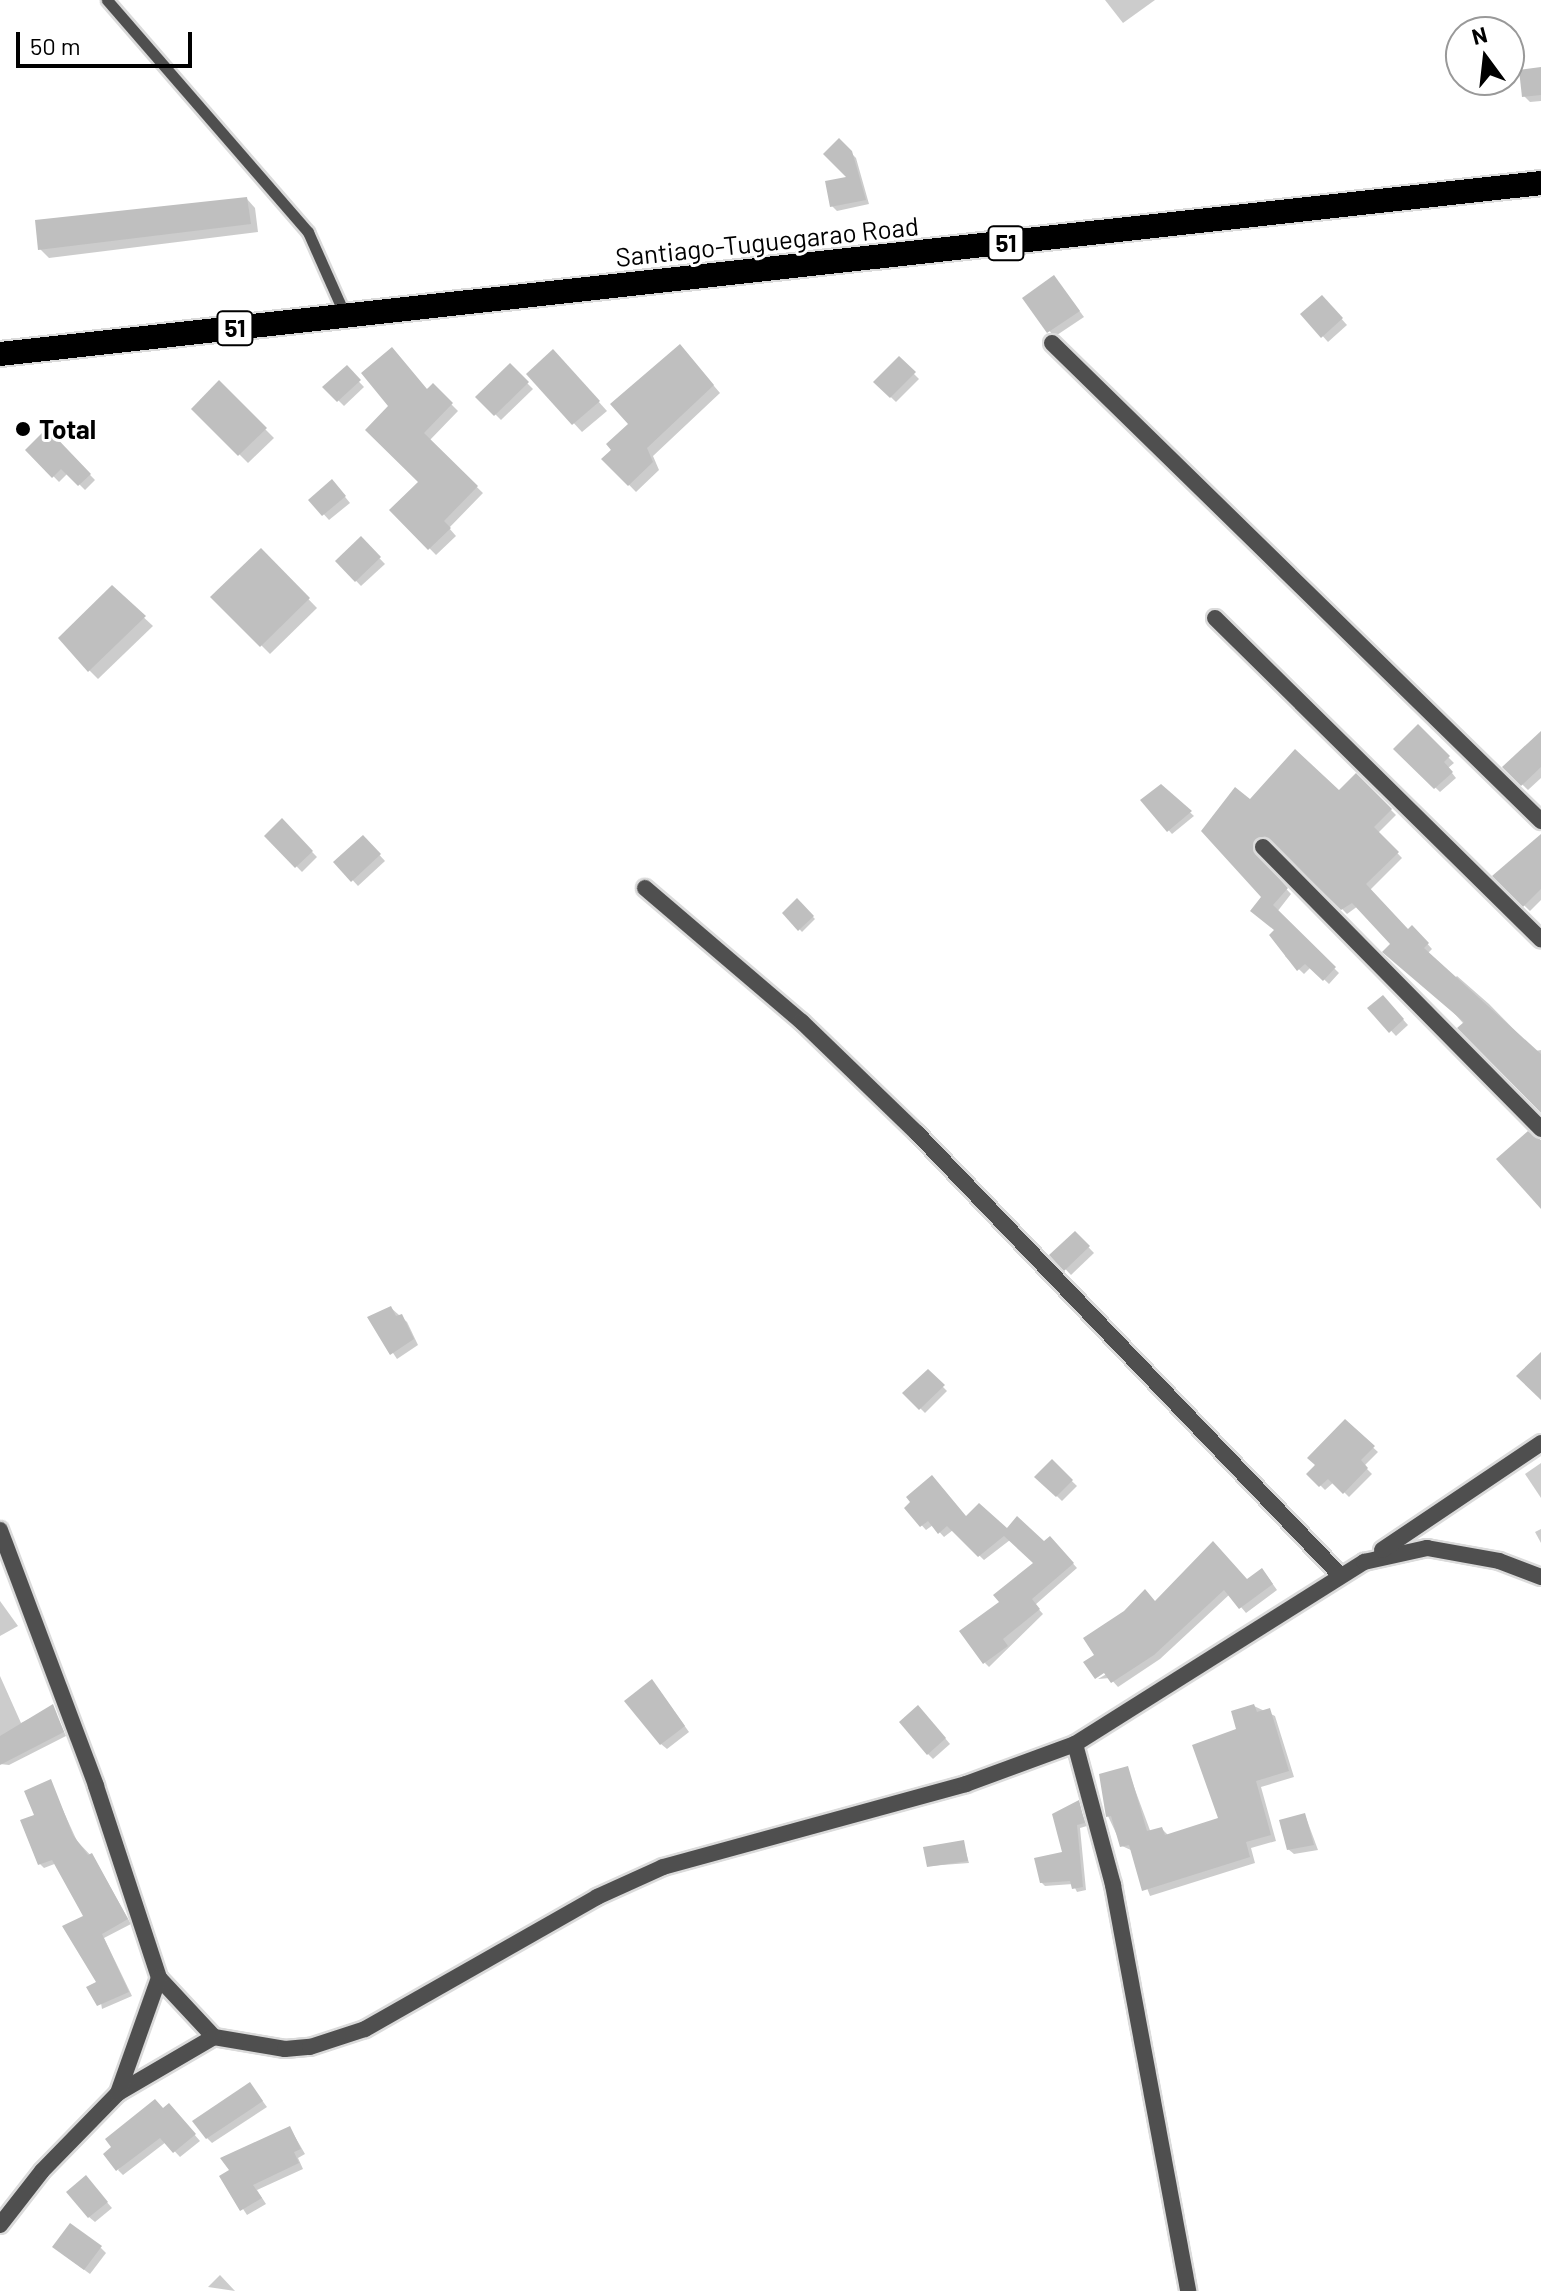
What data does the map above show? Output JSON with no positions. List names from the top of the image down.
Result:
{
  "streets": {
    "highway": ["Santiago-Tuguegarao Road", "51"]
  },
  "places": ["Total"],
  "scale_bar": "50 m",
  "north": "top"
}
